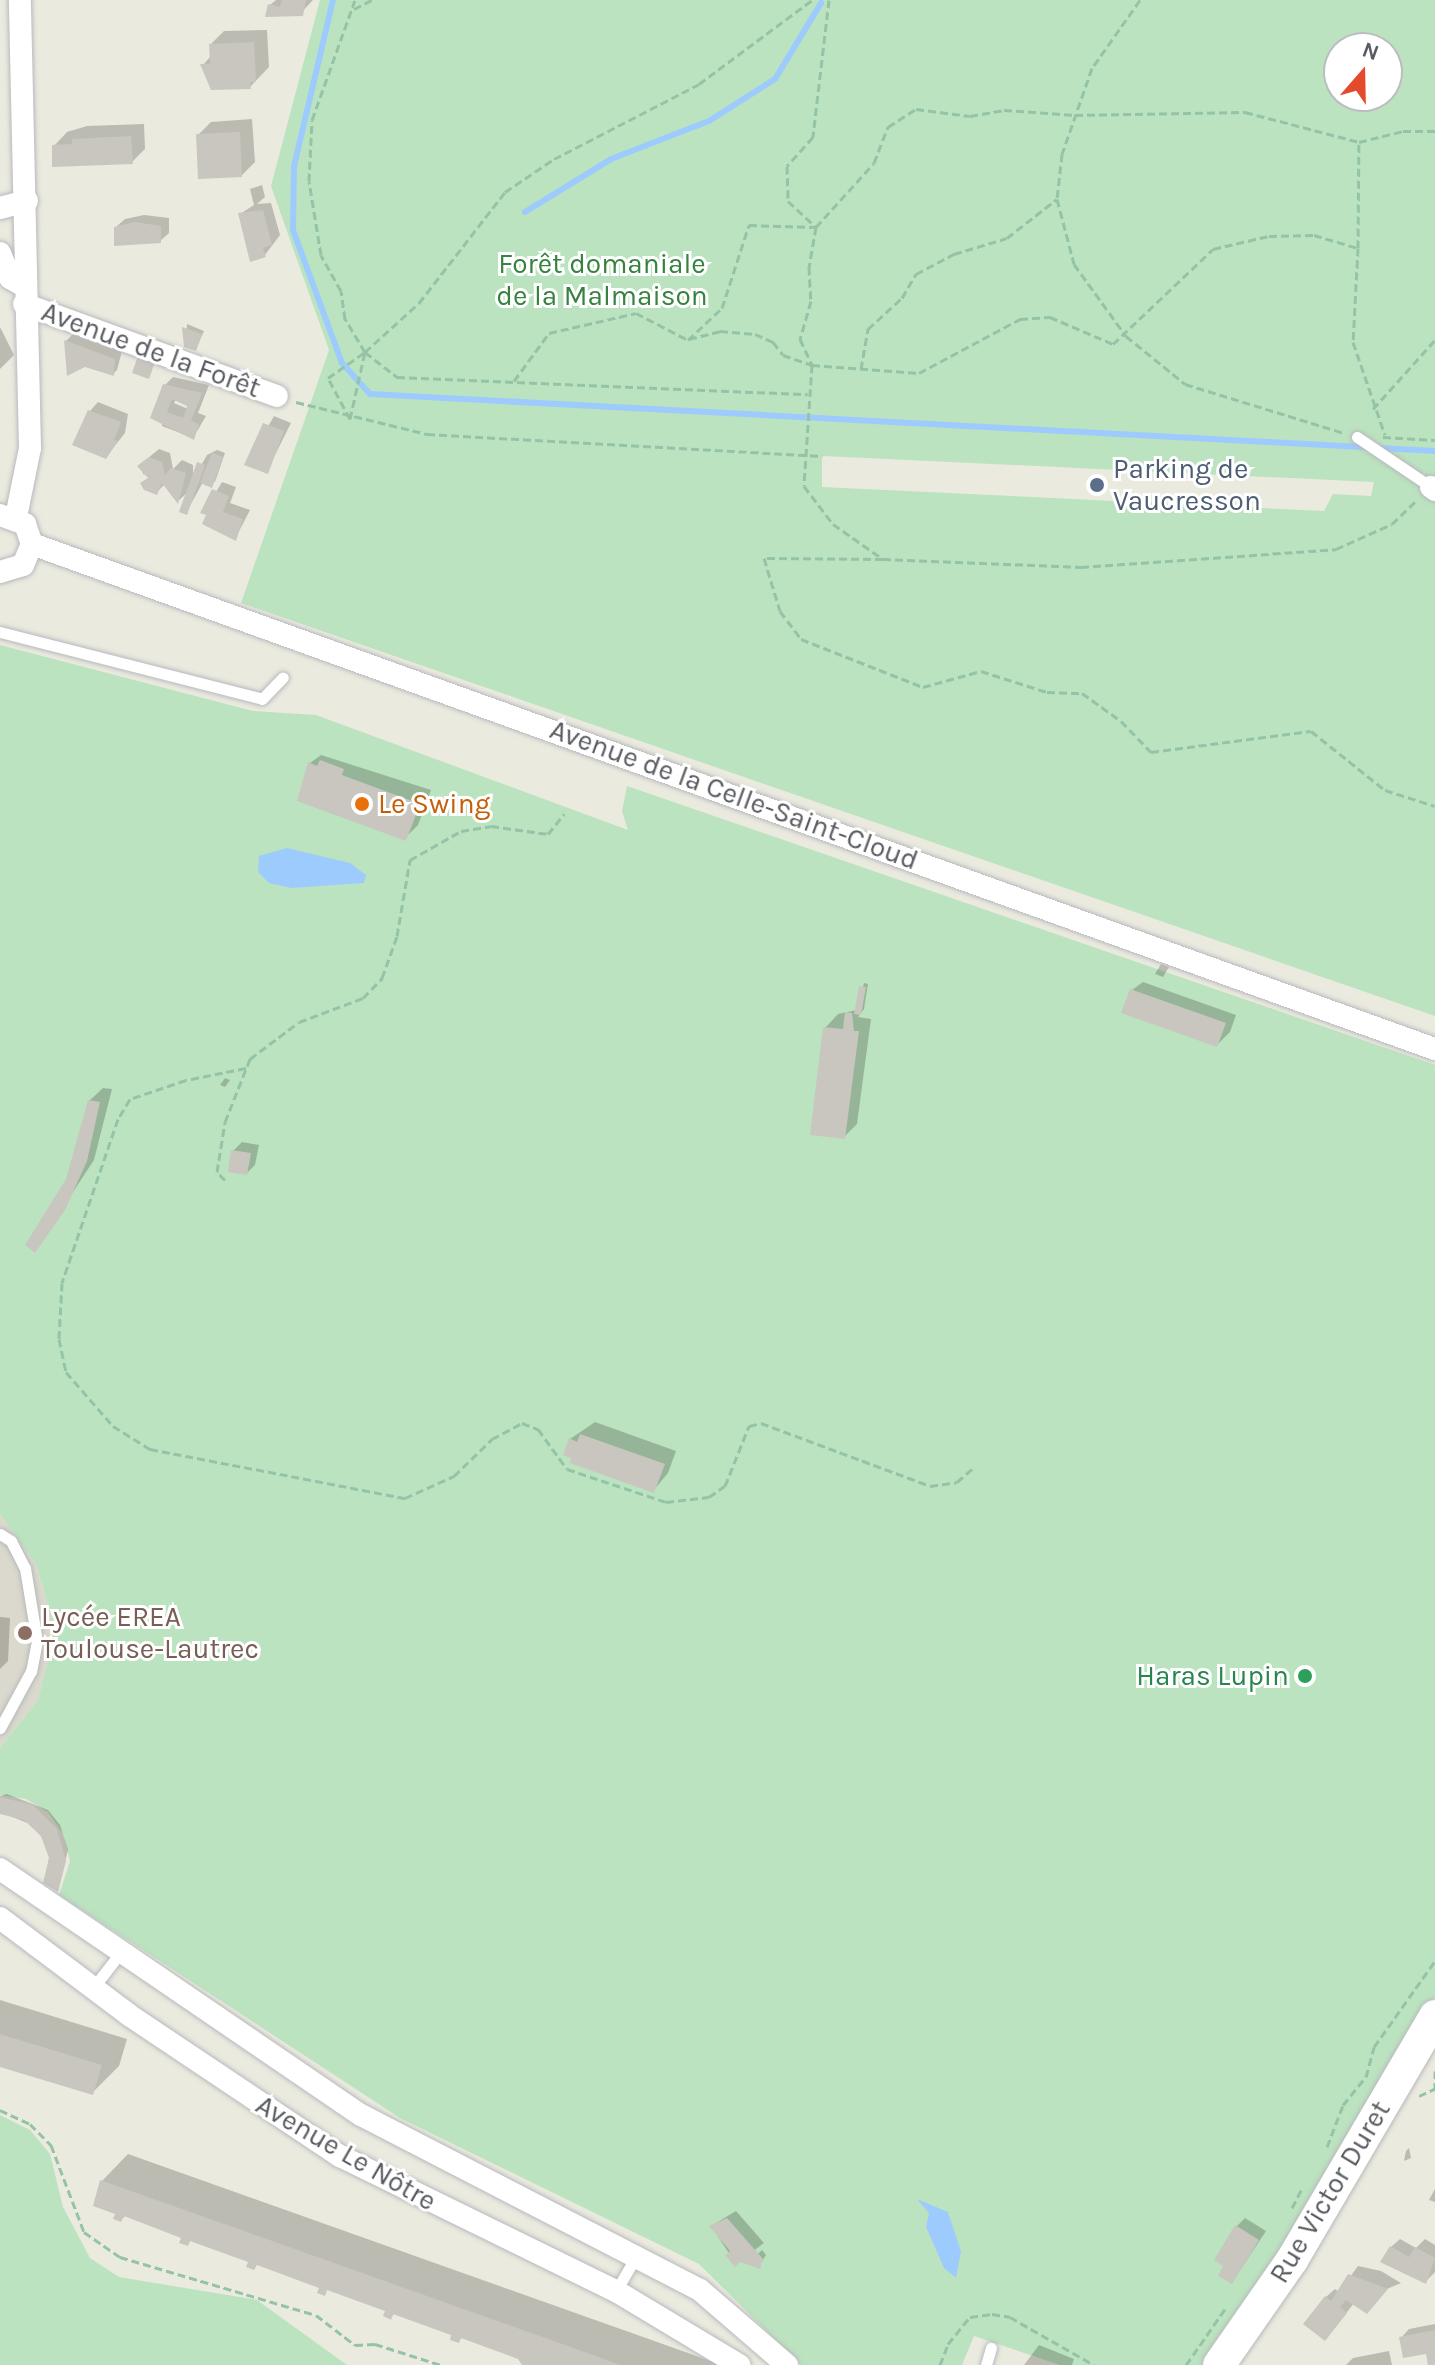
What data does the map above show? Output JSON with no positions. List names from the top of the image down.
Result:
{
  "streets": {
    "street": [
      "Avenue de la Forêt",
      "Avenue de la Celle-Saint-Cloud",
      "Avenue Le Nôtre",
      "Rue Victor Duret"
    ]
  },
  "parks": ["Forêt domaniale de la Malmaison"],
  "places": [
    "Parking de Vaucresson",
    "Le Swing",
    "Lycée EREA Toulouse-Lautrec",
    "Haras Lupin"
  ],
  "north": "top"
}
